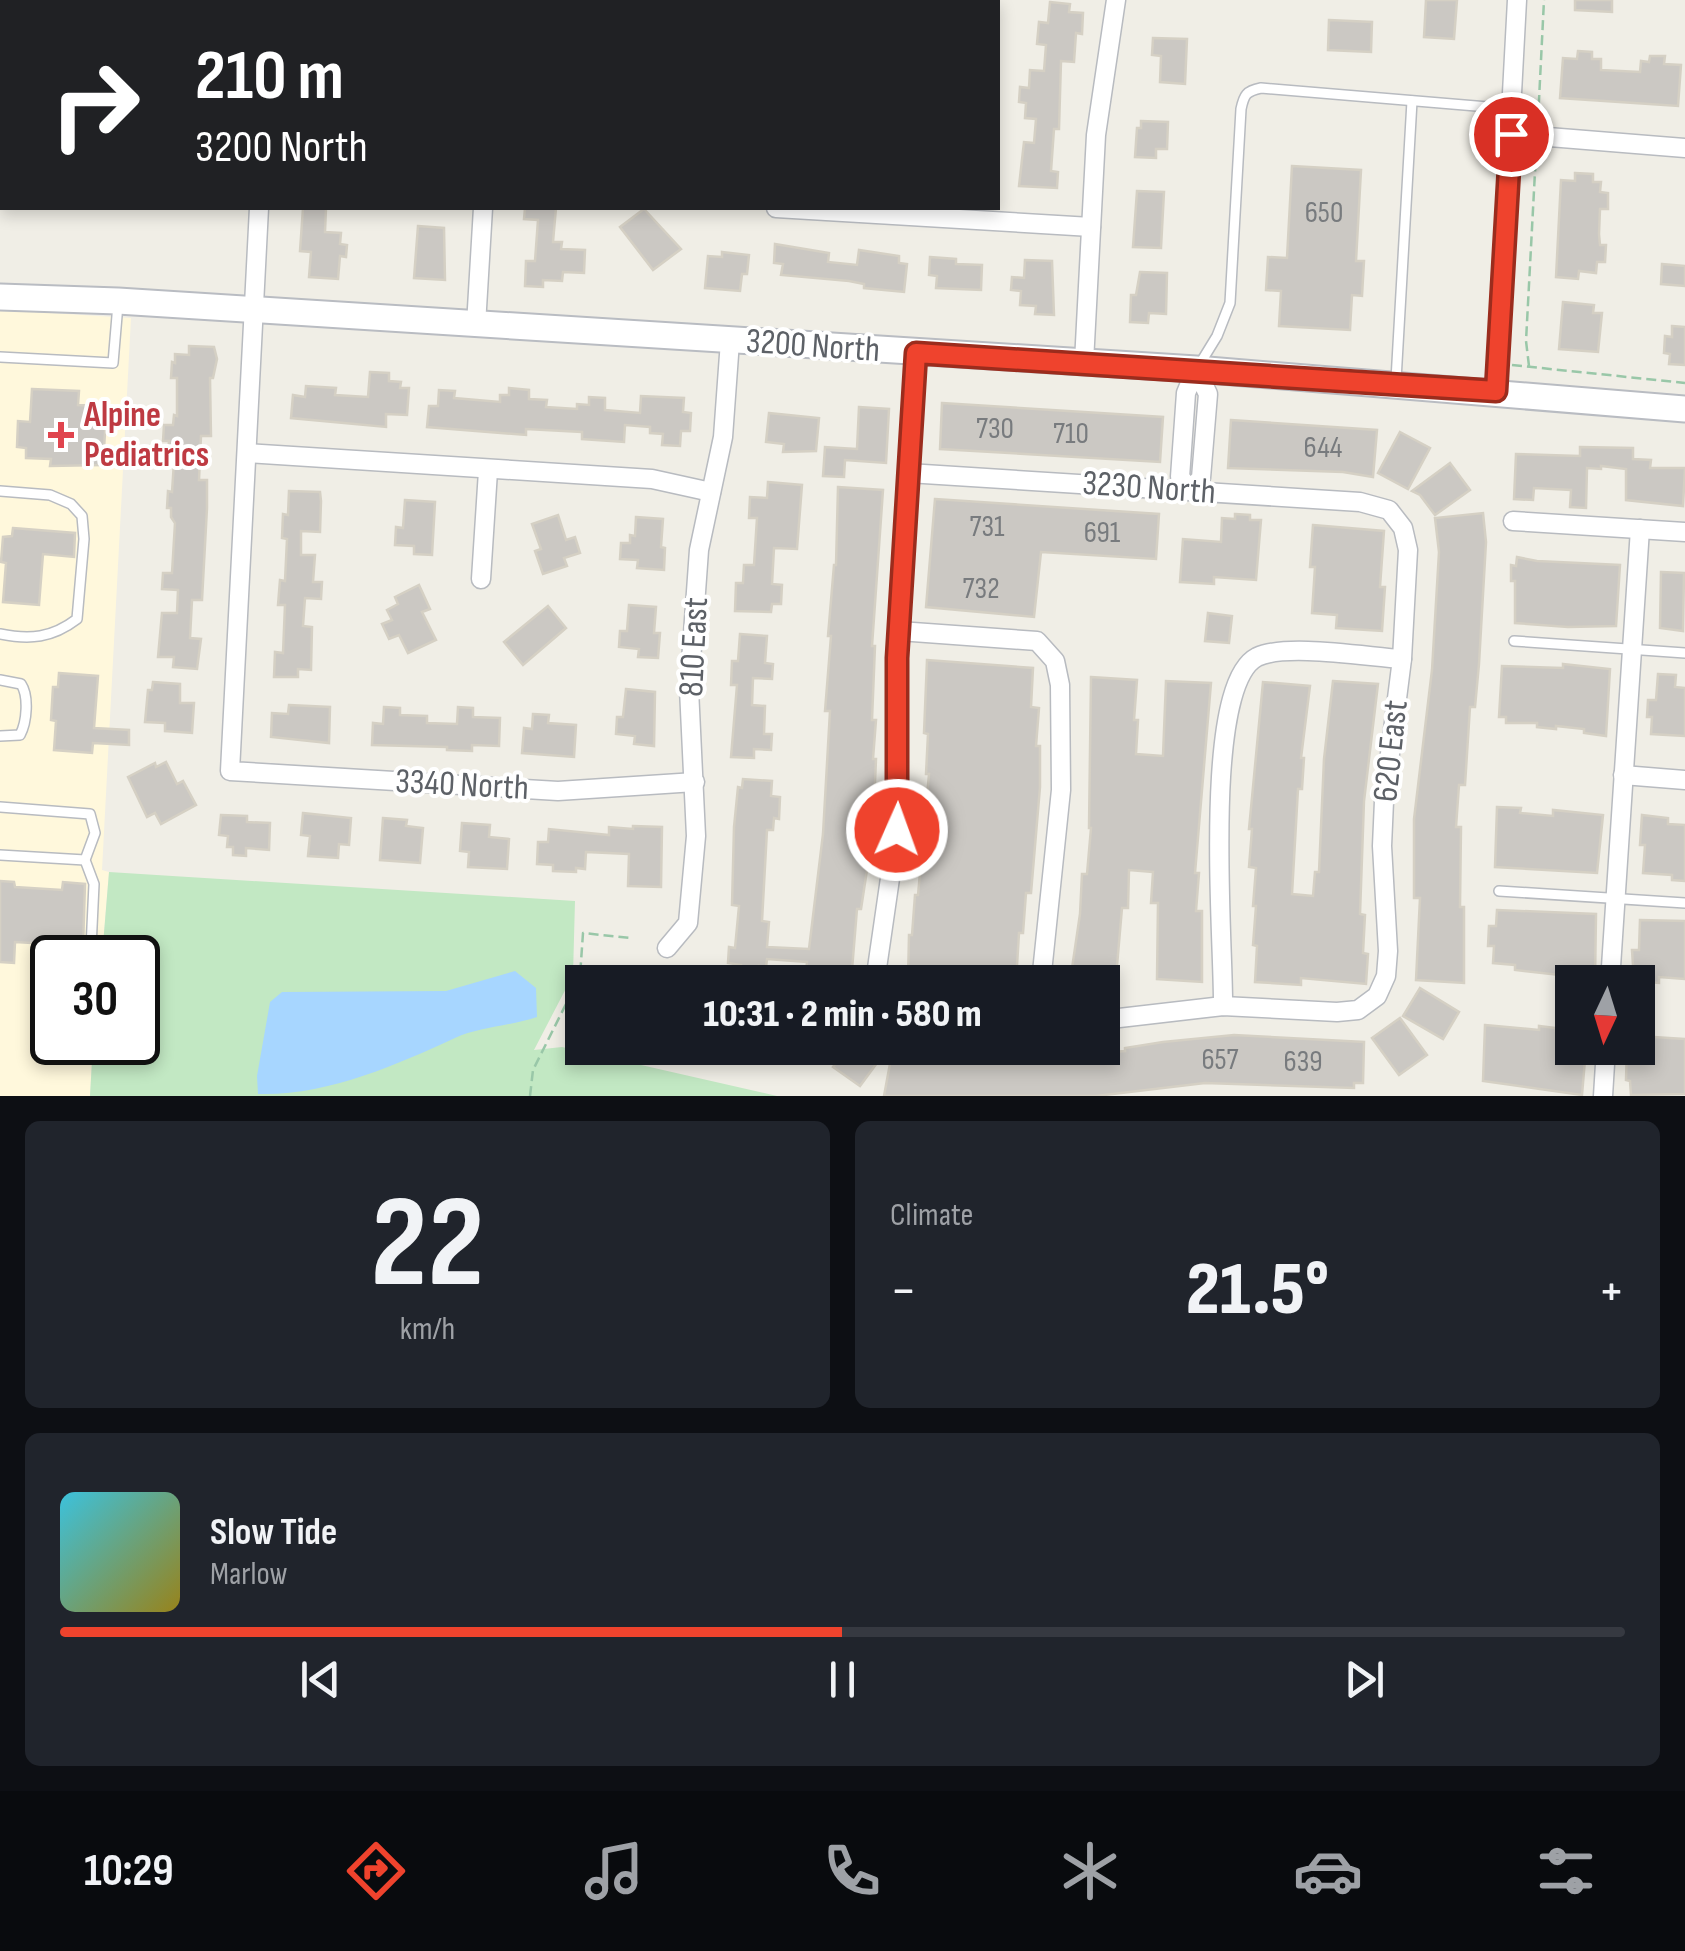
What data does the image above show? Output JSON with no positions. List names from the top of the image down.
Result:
{
  "streets": {
    "street": [
      "3200 North",
      "3230 North",
      "810 East",
      "620 East",
      "3340 North"
    ]
  },
  "crossings": [
    ["3200 North", "810 East"],
    ["3230 North", "620 East"],
    ["810 East", "3340 North"]
  ],
  "places": {
    "health": ["Alpine Pediatrics"]
  },
  "house_numbers": [
    "650",
    "730",
    "710",
    "644",
    "731",
    "691",
    "732",
    "657",
    "639"
  ],
  "north": "bottom",
  "page": {
    "turn": ["210 m", "3200 North"],
    "limit": "30",
    "trip": "10:31 · 2 min · 580 m",
    "tile": [
      ["22", "km/h"],
      "Climate"
    ],
    "heat": ["−", "21.5°", "+"],
    "song": ["Slow Tide", "Marlow"],
    "tabs": "10:29"
  }
}
